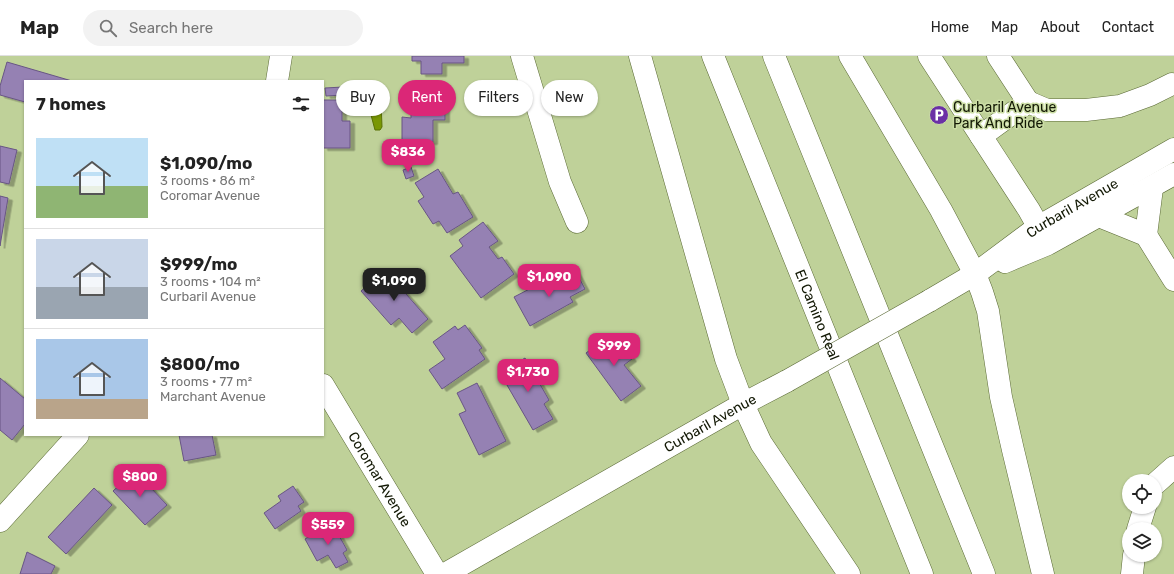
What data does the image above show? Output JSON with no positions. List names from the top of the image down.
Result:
{
  "streets": {
    "main road": ["Curbaril Avenue", "El Camino Real", "Coromar Avenue"]
  },
  "places": {
    "parking": ["Curbaril Avenue Park And Ride"]
  },
  "page": {
    "header": "Map",
    "search": "Search here",
    "nav": [
      "Home",
      "Map",
      "About",
      "Contact"
    ],
    "chip": [
      "Buy",
      "Rent",
      "Filters",
      "New"
    ],
    "heading": "7 homes",
    "list": [
      {
        "name": "$1,090/mo",
        "note": "3 rooms · 86 m² · Coromar Avenue"
      },
      {
        "name": "$999/mo",
        "note": "3 rooms · 104 m² · Curbaril Avenue"
      },
      {
        "name": "$800/mo",
        "note": "3 rooms · 77 m² · Marchant Avenue"
      }
    ],
    "price": [
      "$836",
      "$1,090",
      "$1,090",
      "$999",
      "$1,730",
      "$800",
      "$559"
    ]
  }
}
